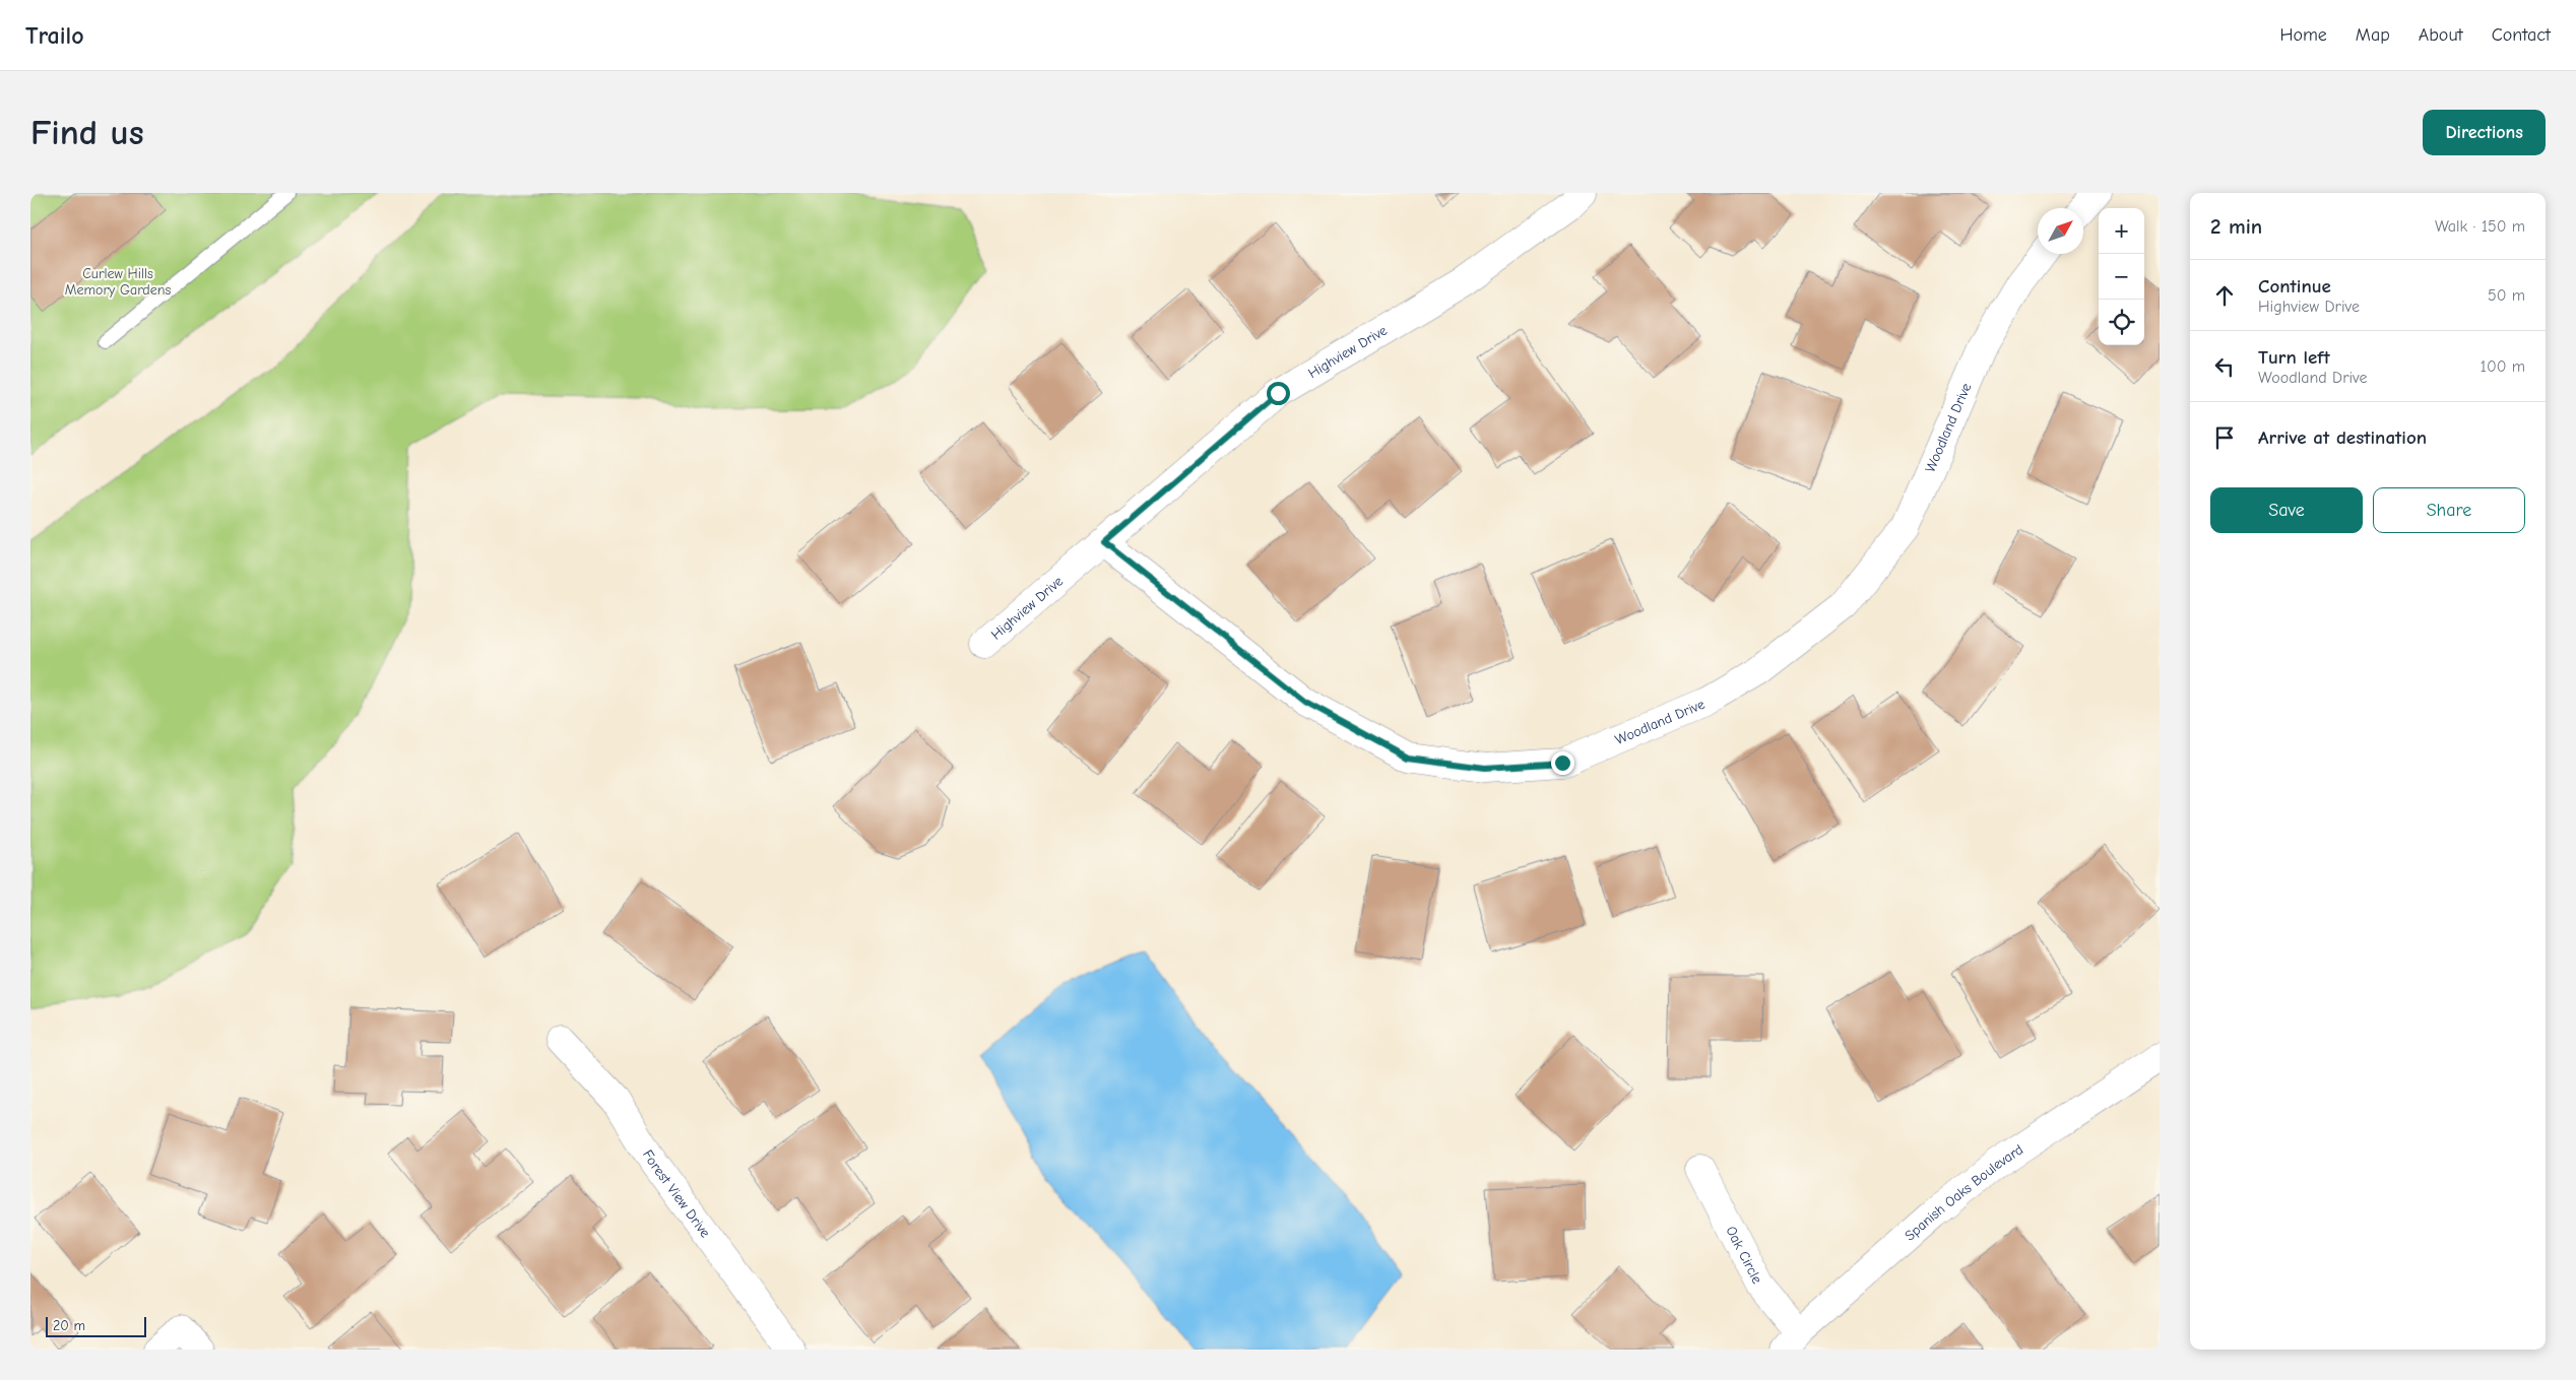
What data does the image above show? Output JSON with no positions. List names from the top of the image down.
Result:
{
  "streets": {
    "street": [
      "Highview Drive",
      "Woodland Drive",
      "Forest View Drive",
      "Spanish Oaks Boulevard",
      "Oak Circle"
    ]
  },
  "crossings": [
    ["Highview Drive", "Woodland Drive"],
    ["Spanish Oaks Boulevard", "Oak Circle"]
  ],
  "parks": ["Curlew Hills Memory Gardens"],
  "scale_bar": "20 m",
  "north": "top right",
  "page": {
    "header": "Trailo",
    "nav": [
      "Home",
      "Map",
      "About",
      "Contact"
    ],
    "buttons": [
      "Directions",
      ["Save", "Share"]
    ],
    "title": "Find us",
    "heading": ["2 min", "Walk · 150 m"],
    "map_buttons": ["+", "−"],
    "list": [
      ["Continue", "Highview Drive", "50 m"],
      ["Turn left", "Woodland Drive", "100 m"],
      "Arrive at destination"
    ],
    "scale": "20 m"
  }
}
